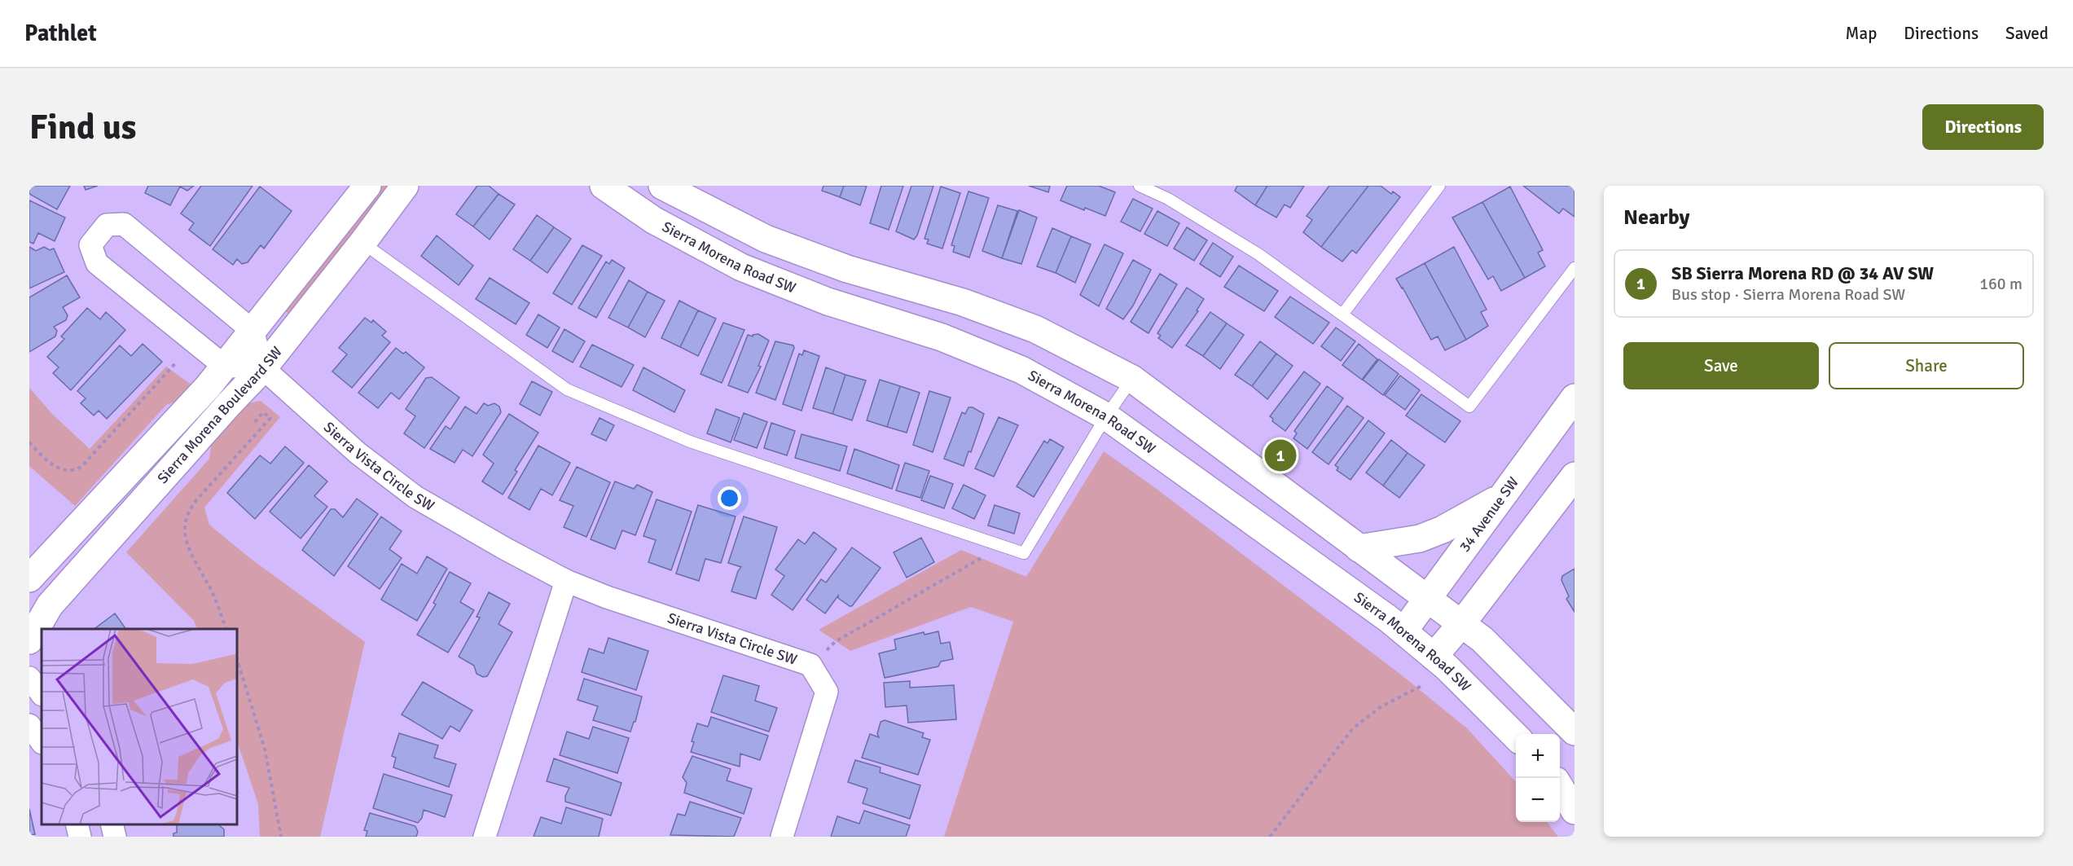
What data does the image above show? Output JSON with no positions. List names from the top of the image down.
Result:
{
  "streets": {
    "street": [
      "Sierra Morena Road SW",
      "Sierra Morena Boulevard SW",
      "Sierra Vista Circle SW",
      "34 Avenue SW"
    ]
  },
  "crossings": [
    ["Sierra Morena Road SW", "34 Avenue SW"],
    ["Sierra Morena Boulevard SW", "Sierra Vista Circle SW"]
  ],
  "page": {
    "header": "Pathlet",
    "nav": ["Map", "Directions", "Saved"],
    "buttons": [
      "Directions",
      ["Save", "Share"]
    ],
    "title": "Find us",
    "heading": "Nearby",
    "list": [
      {
        "mark": "1",
        "name": "SB Sierra Morena RD @ 34 AV SW",
        "note": "Bus stop · Sierra Morena Road SW",
        "value": "160 m"
      }
    ],
    "pins": "1",
    "map_buttons": ["+", "−"]
  }
}
